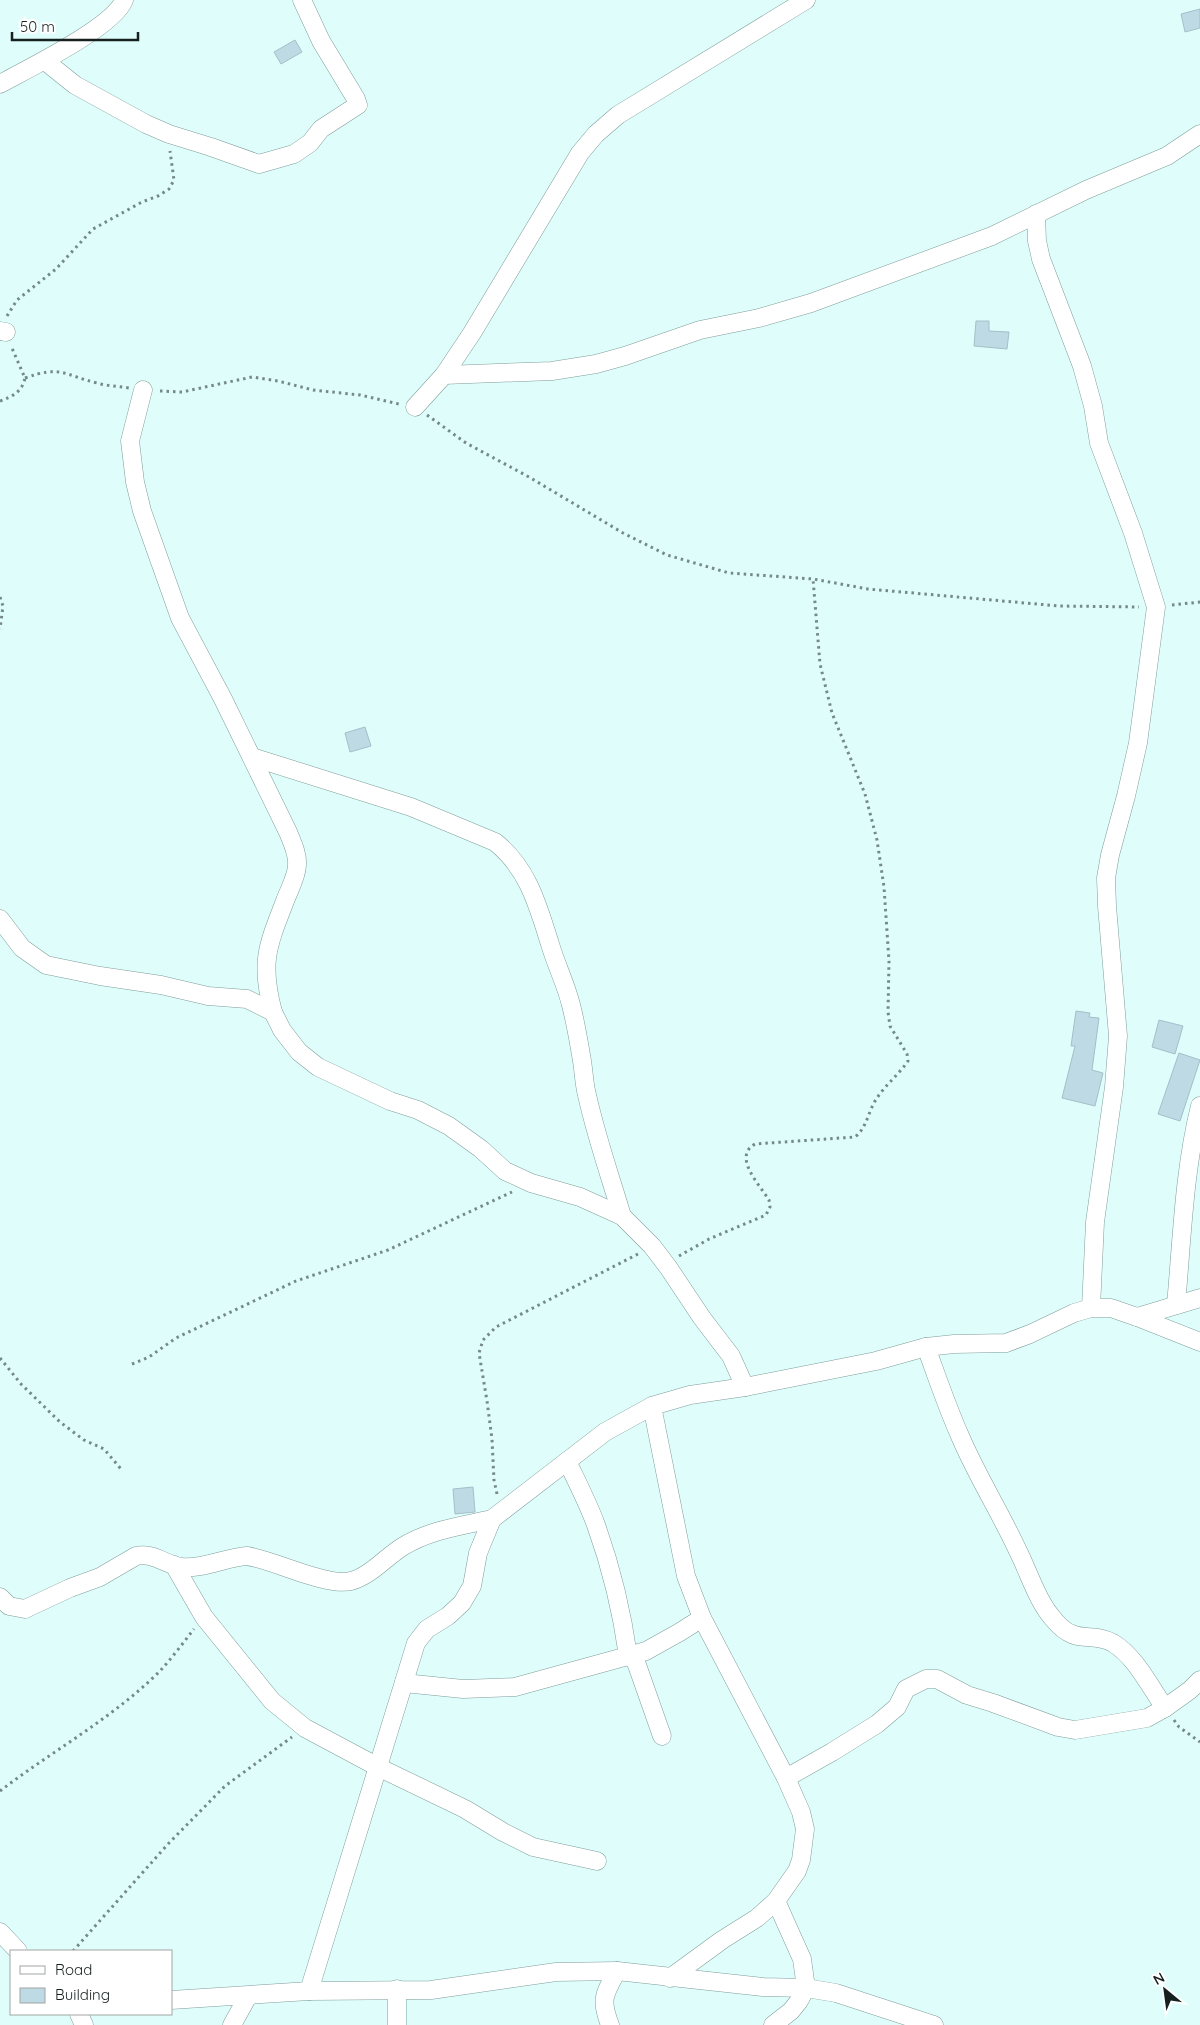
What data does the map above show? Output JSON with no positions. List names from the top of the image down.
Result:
{
  "legend": ["Road", "Building"],
  "scale_bar": "50 m",
  "north": "top left"
}
